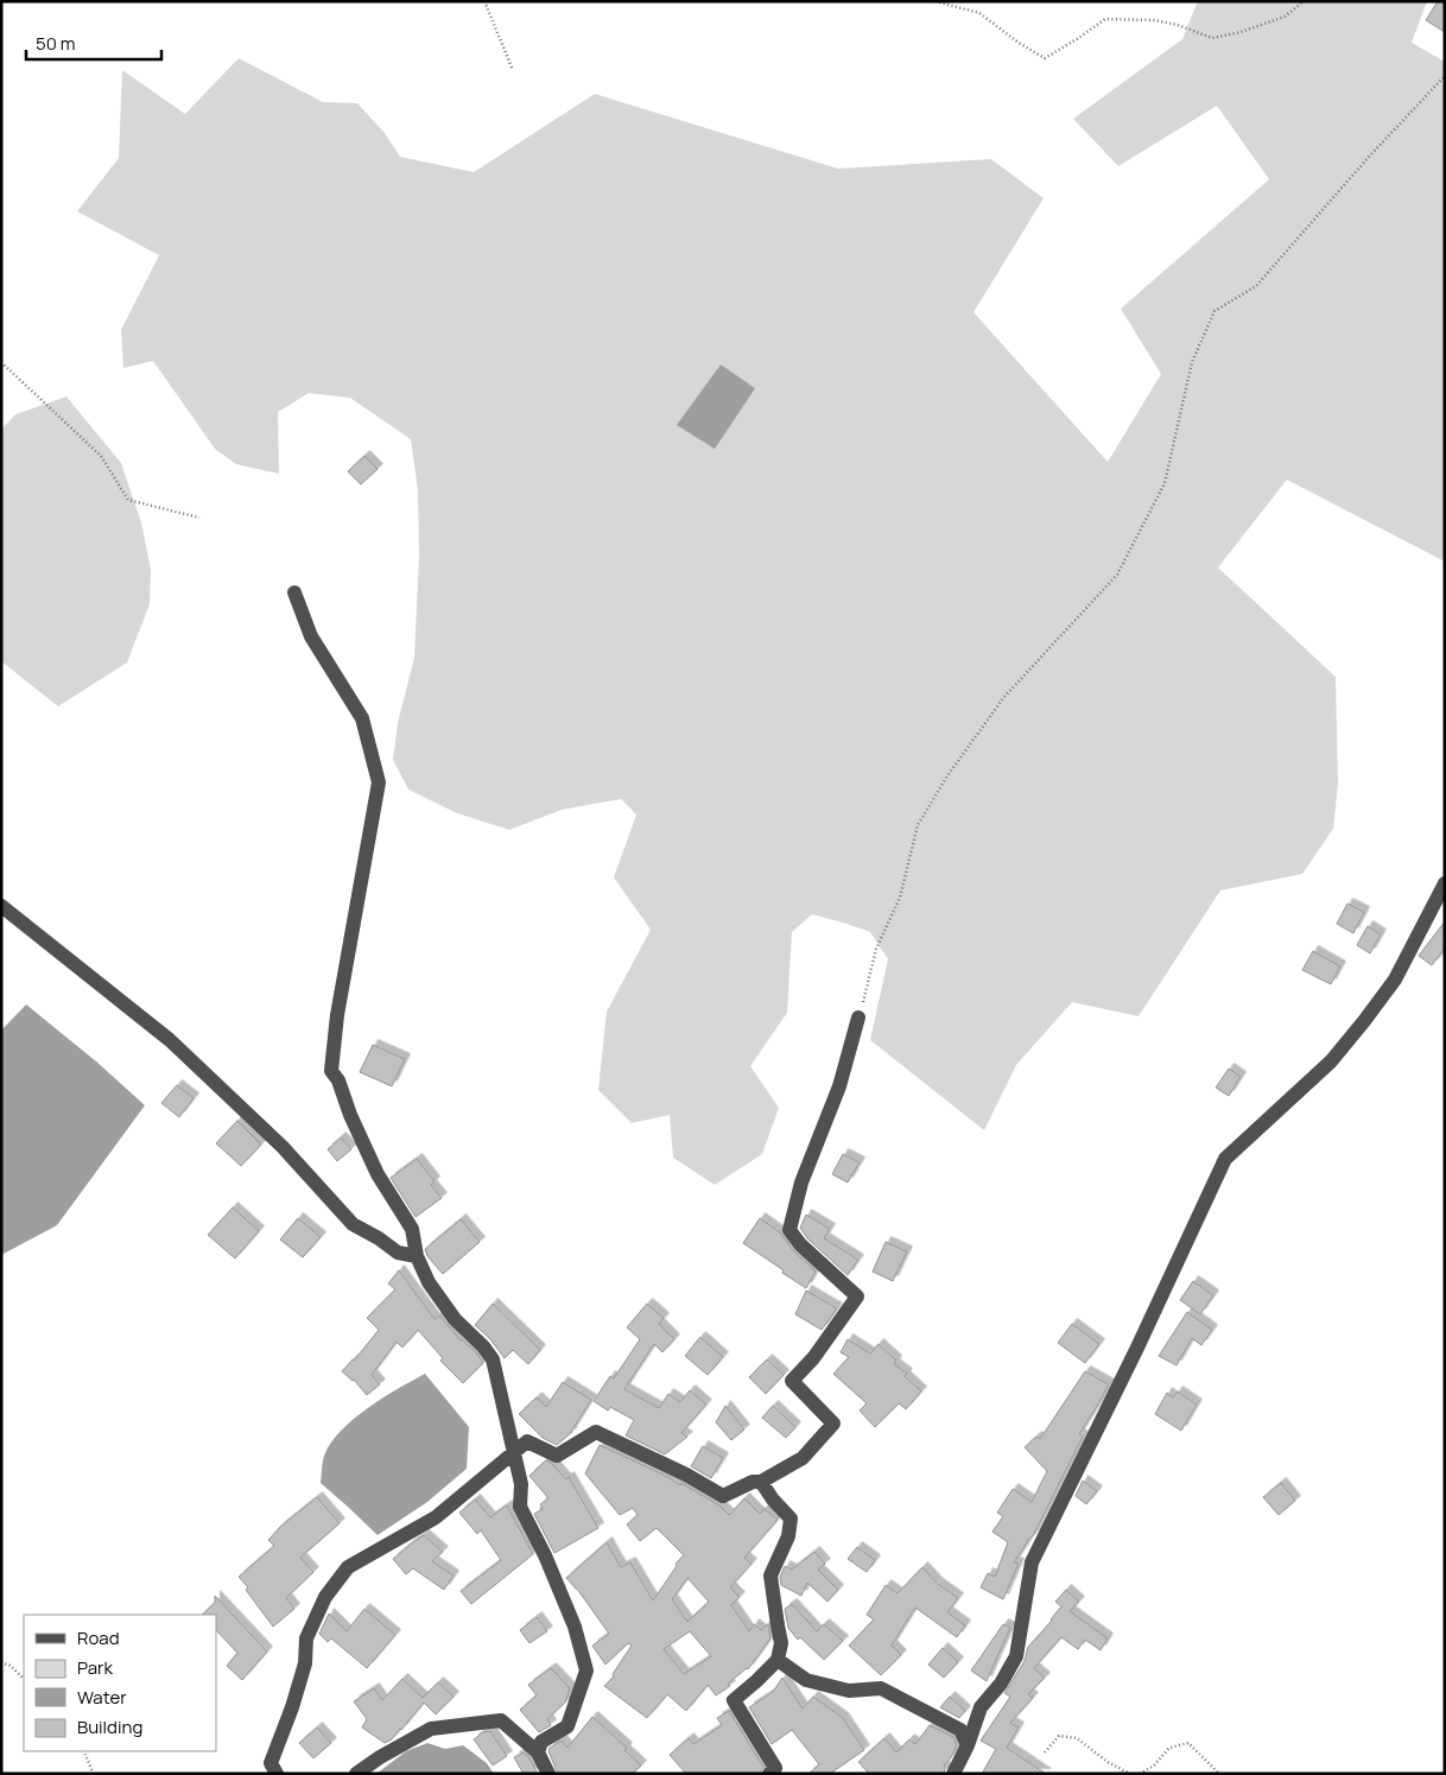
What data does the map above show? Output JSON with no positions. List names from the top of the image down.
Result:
{
  "legend": [
    "Road",
    "Park",
    "Water",
    "Building"
  ],
  "scale_bar": "50 m"
}
